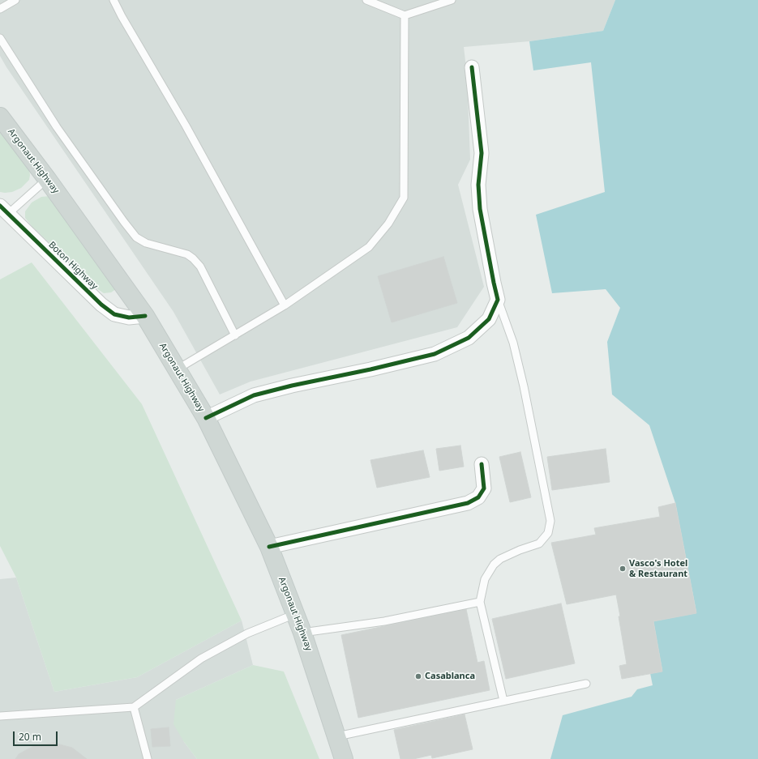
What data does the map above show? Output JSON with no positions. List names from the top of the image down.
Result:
{
  "streets": {
    "main road": ["Argonaut Highway"],
    "street": ["Boton Highway"]
  },
  "crossings": [
    ["Argonaut Highway", "Boton Highway"]
  ],
  "places": ["Vasco's Hotel & Restaurant", "Casablanca"],
  "scale_bar": "20 m"
}
